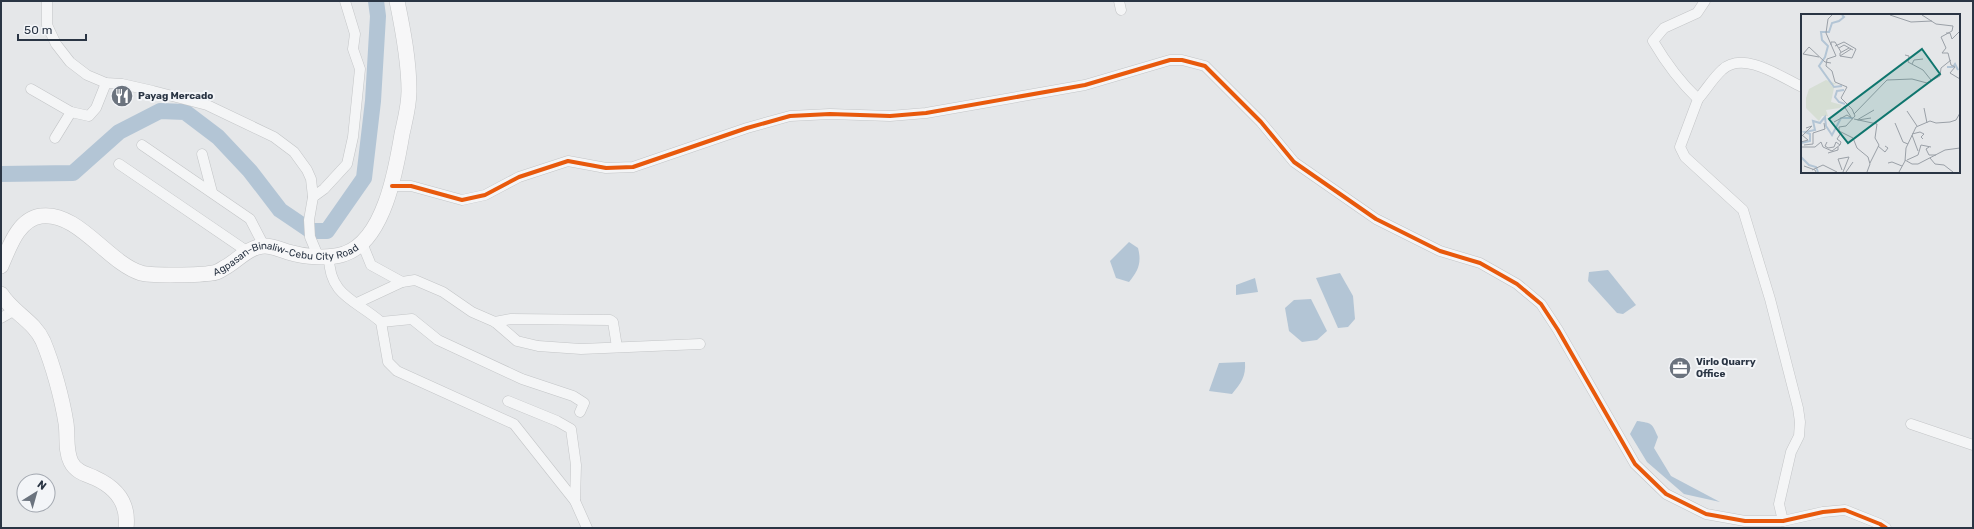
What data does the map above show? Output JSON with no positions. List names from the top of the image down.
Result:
{
  "streets": {
    "main road": ["Agpasan-Binaliw-Cebu City Road"]
  },
  "places": {
    "restaurant": ["Payag Mercado"],
    "office": ["Virlo Quarry Office"]
  },
  "scale_bar": "50 m",
  "north": "top right"
}
